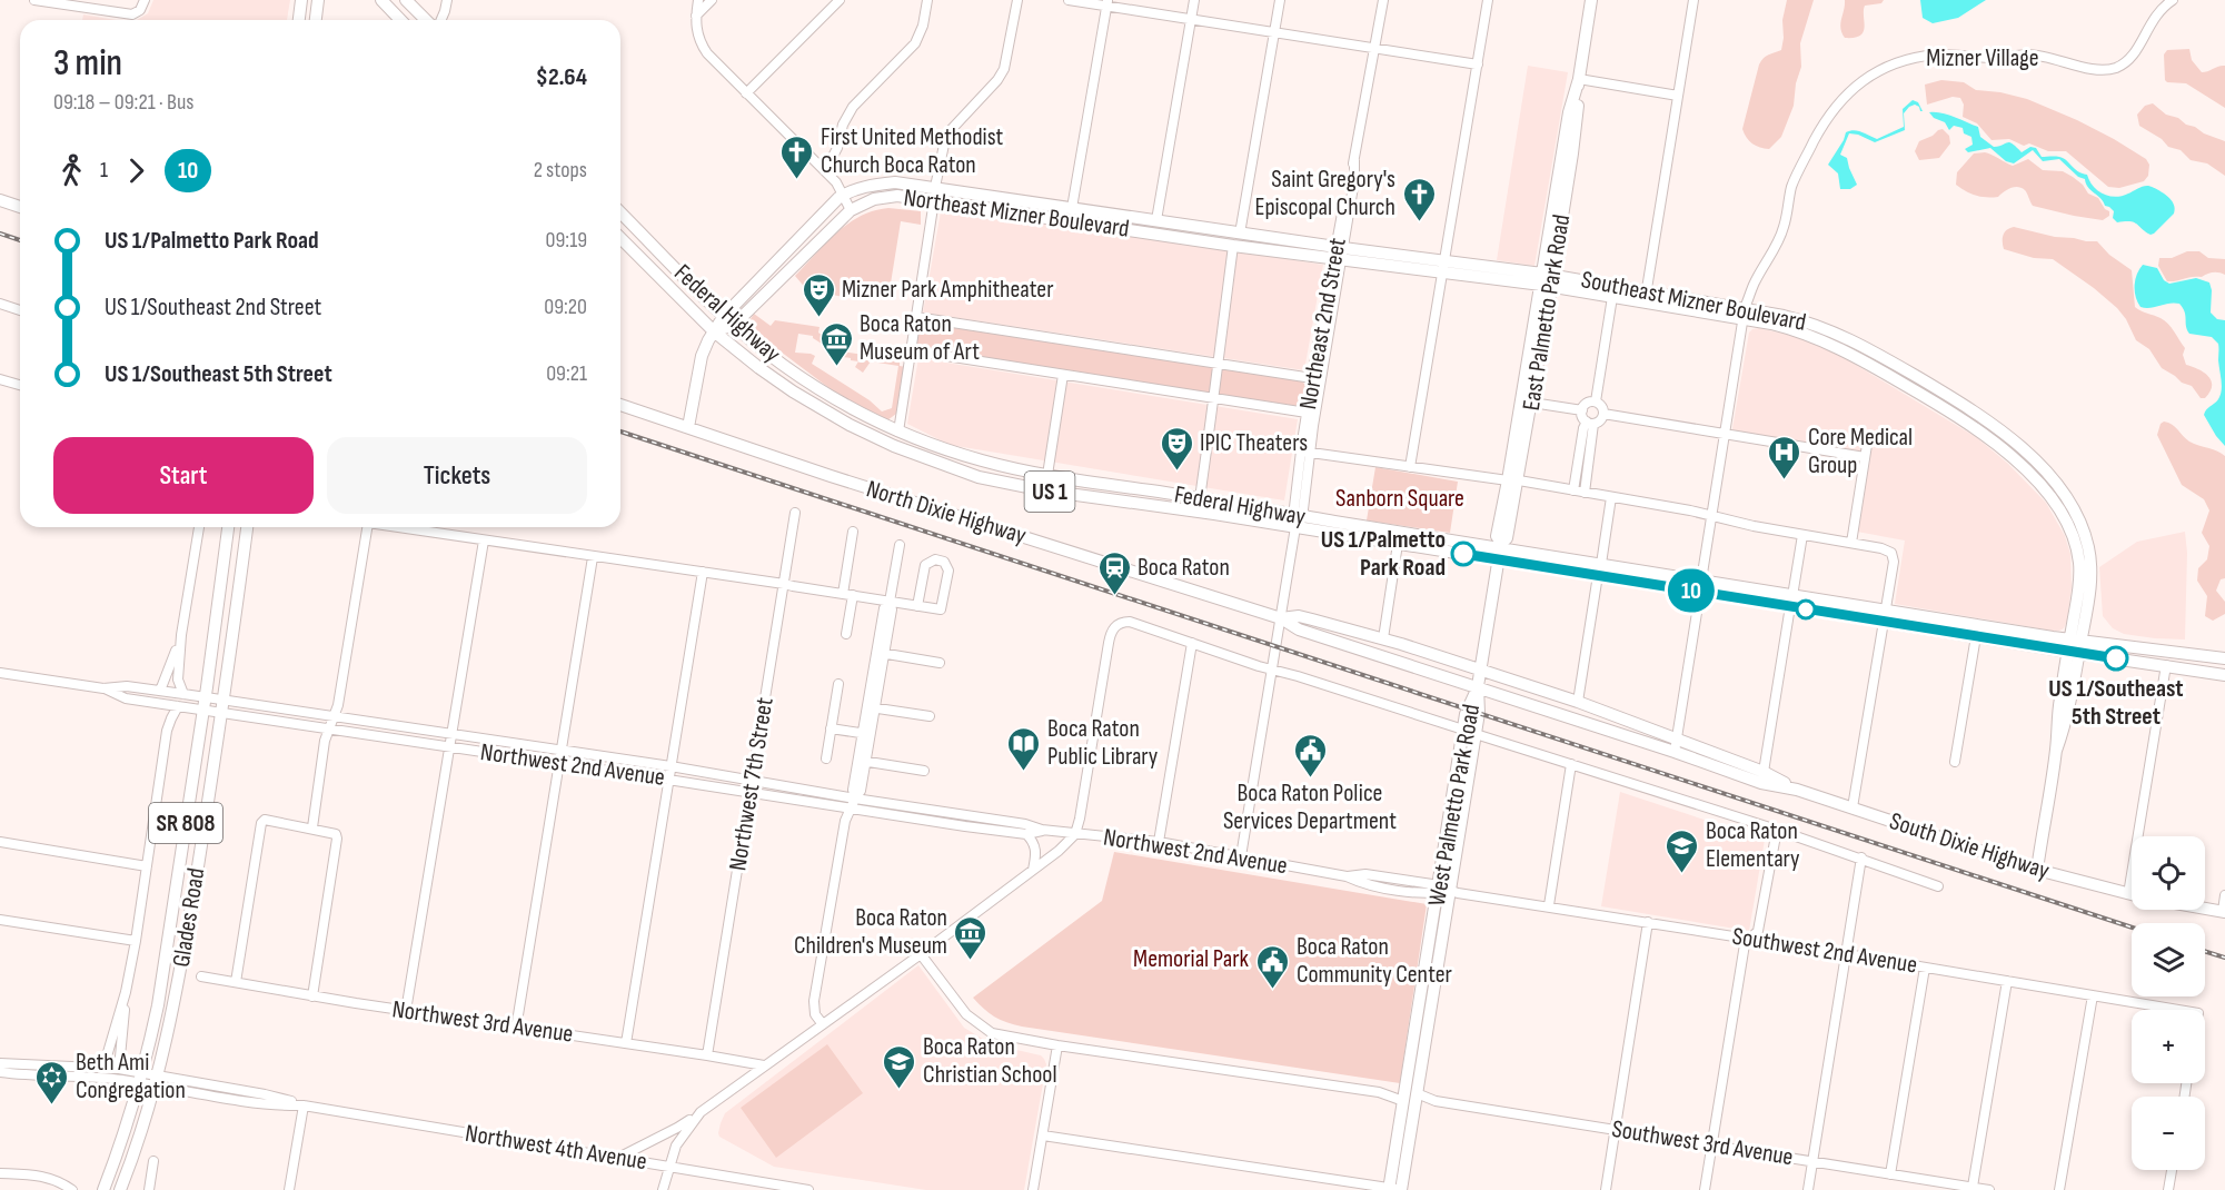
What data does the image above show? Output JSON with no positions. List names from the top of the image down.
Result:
{
  "streets": {
    "main road": [
      "Northeast Mizner Boulevard",
      "Southeast Mizner Boulevard",
      "East Palmetto Park Road",
      "Federal Highway",
      "US 1",
      "North Dixie Highway",
      "West Palmetto Park Road",
      "SR 808",
      "South Dixie Highway",
      "Glades Road"
    ],
    "street": [
      "Mizner Village",
      "Northeast 2nd Street",
      "Northwest 2nd Avenue",
      "Northwest 7th Street",
      "Southwest 2nd Avenue",
      "Northwest 3rd Avenue",
      "Southwest 3rd Avenue",
      "Northwest 4th Avenue"
    ]
  },
  "crossings": [
    ["Mizner Village", "Southeast Mizner Boulevard"],
    ["Mizner Village", "Federal Highway"],
    ["Mizner Village", "South Dixie Highway"],
    ["Northeast Mizner Boulevard", "Southeast Mizner Boulevard"],
    ["Northeast Mizner Boulevard", "East Palmetto Park Road"],
    ["Northeast Mizner Boulevard", "Federal Highway"],
    ["Northeast Mizner Boulevard", "Northeast 2nd Street"],
    ["Southeast Mizner Boulevard", "East Palmetto Park Road"],
    ["Southeast Mizner Boulevard", "Federal Highway"],
    ["Southeast Mizner Boulevard", "South Dixie Highway"],
    ["East Palmetto Park Road", "Federal Highway"],
    ["East Palmetto Park Road", "North Dixie Highway"],
    ["East Palmetto Park Road", "West Palmetto Park Road"],
    ["East Palmetto Park Road", "South Dixie Highway"],
    ["Federal Highway", "Northeast 2nd Street"],
    ["Northeast 2nd Street", "North Dixie Highway"],
    ["Northeast 2nd Street", "Northwest 2nd Avenue"],
    ["North Dixie Highway", "West Palmetto Park Road"],
    ["North Dixie Highway", "South Dixie Highway"],
    ["Northwest 2nd Avenue", "Northwest 7th Street"],
    ["Northwest 2nd Avenue", "West Palmetto Park Road"],
    ["Northwest 2nd Avenue", "Glades Road"],
    ["Northwest 2nd Avenue", "Southwest 2nd Avenue"],
    ["Northwest 7th Street", "Northwest 3rd Avenue"],
    ["West Palmetto Park Road", "South Dixie Highway"],
    ["West Palmetto Park Road", "Southwest 2nd Avenue"],
    ["West Palmetto Park Road", "Southwest 3rd Avenue"],
    ["Glades Road", "Northwest 4th Avenue"]
  ],
  "parks": ["Sanborn Square", "Memorial Park"],
  "places": {
    "church": ["First United Methodist Church Boca Raton", "Saint Gregory's Episcopal Church"],
    "theatre": ["Mizner Park Amphitheater", "IPIC Theaters"],
    "museum": ["Boca Raton Museum of Art", "Boca Raton Children's Museum"],
    "hospital": ["Core Medical Group"],
    "other": ["US 1/Palmetto Park Road", "US 1/Southeast 5th Street"],
    "station": ["Boca Raton"],
    "library": ["Boca Raton Public Library"],
    "public building": ["Boca Raton Police Services Department", "Boca Raton Community Center"],
    "school or university": ["Boca Raton Elementary", "Boca Raton Christian School"],
    "synagogue": ["Beth Ami Congregation"]
  },
  "lines": ["bus line 10"],
  "page": {
    "on_map": "10",
    "heading": ["3 min", "09:18 – 09:21 · Bus", "$2.64"],
    "legs": ["1", "10", "2 stops"],
    "list": [
      {
        "name": "US 1/Palmetto Park Road",
        "value": "09:19"
      },
      {
        "name": "US 1/Southeast 2nd Street",
        "value": "09:20"
      },
      {
        "name": "US 1/Southeast 5th Street",
        "value": "09:21"
      }
    ],
    "buttons": ["Start", "Tickets"],
    "map_buttons": ["+", "−"]
  }
}
